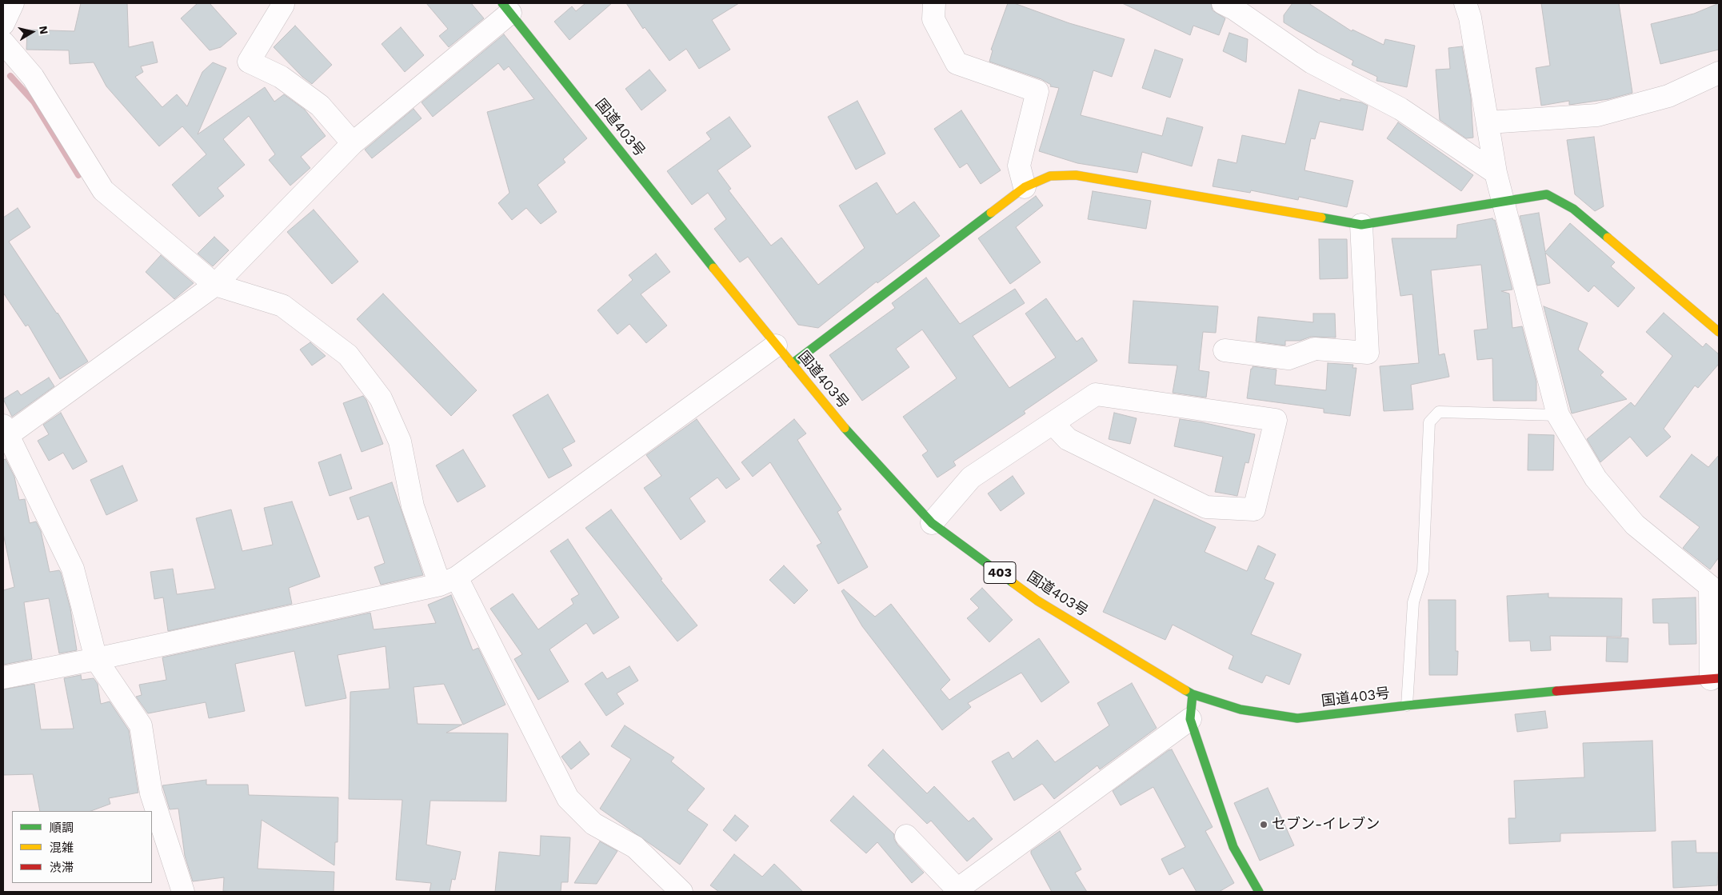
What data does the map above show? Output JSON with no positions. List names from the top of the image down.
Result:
{
  "streets": {
    "main road": ["国道403号", "403"]
  },
  "places": ["セブン-イレブン"],
  "legend": ["順調", "混雑", "渋滞"],
  "north": "right"
}
